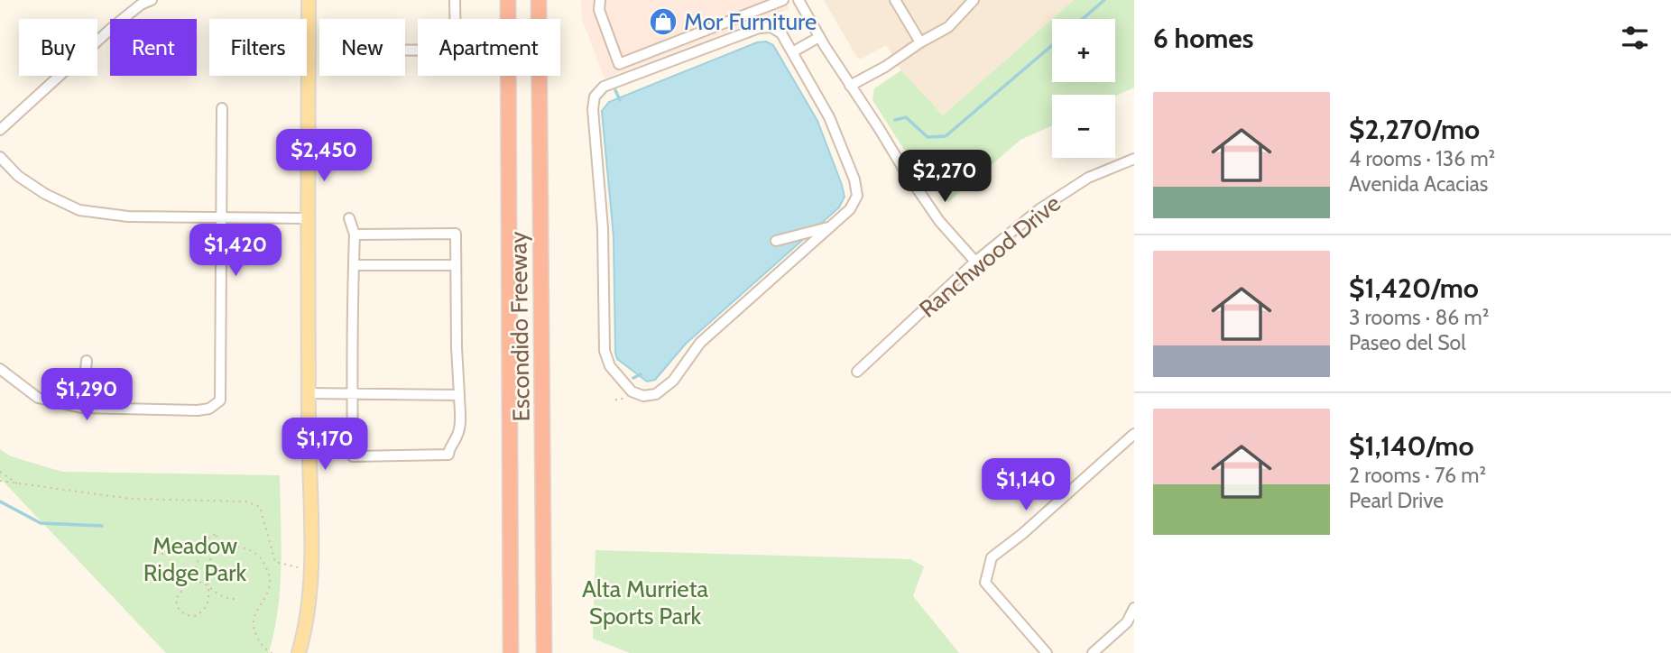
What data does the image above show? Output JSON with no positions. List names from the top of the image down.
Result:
{
  "streets": {
    "highway": ["Escondido Freeway"],
    "street": ["Ranchwood Drive"]
  },
  "parks": ["Meadow Ridge Park", "Alta Murrieta Sports Park"],
  "places": {
    "shop": ["Mor Furniture"]
  },
  "page": {
    "heading": "6 homes",
    "map_buttons": ["+", "−"],
    "chip": [
      "Buy",
      "Rent",
      "Filters",
      "New",
      "Apartment"
    ],
    "list": [
      {
        "name": "$2,270/mo",
        "note": "4 rooms · 136 m² · Avenida Acacias"
      },
      {
        "name": "$1,420/mo",
        "note": "3 rooms · 86 m² · Paseo del Sol"
      },
      {
        "name": "$1,140/mo",
        "note": "2 rooms · 76 m² · Pearl Drive"
      }
    ],
    "price": [
      "$2,450",
      "$2,270",
      "$1,420",
      "$1,290",
      "$1,170",
      "$1,140"
    ]
  }
}
